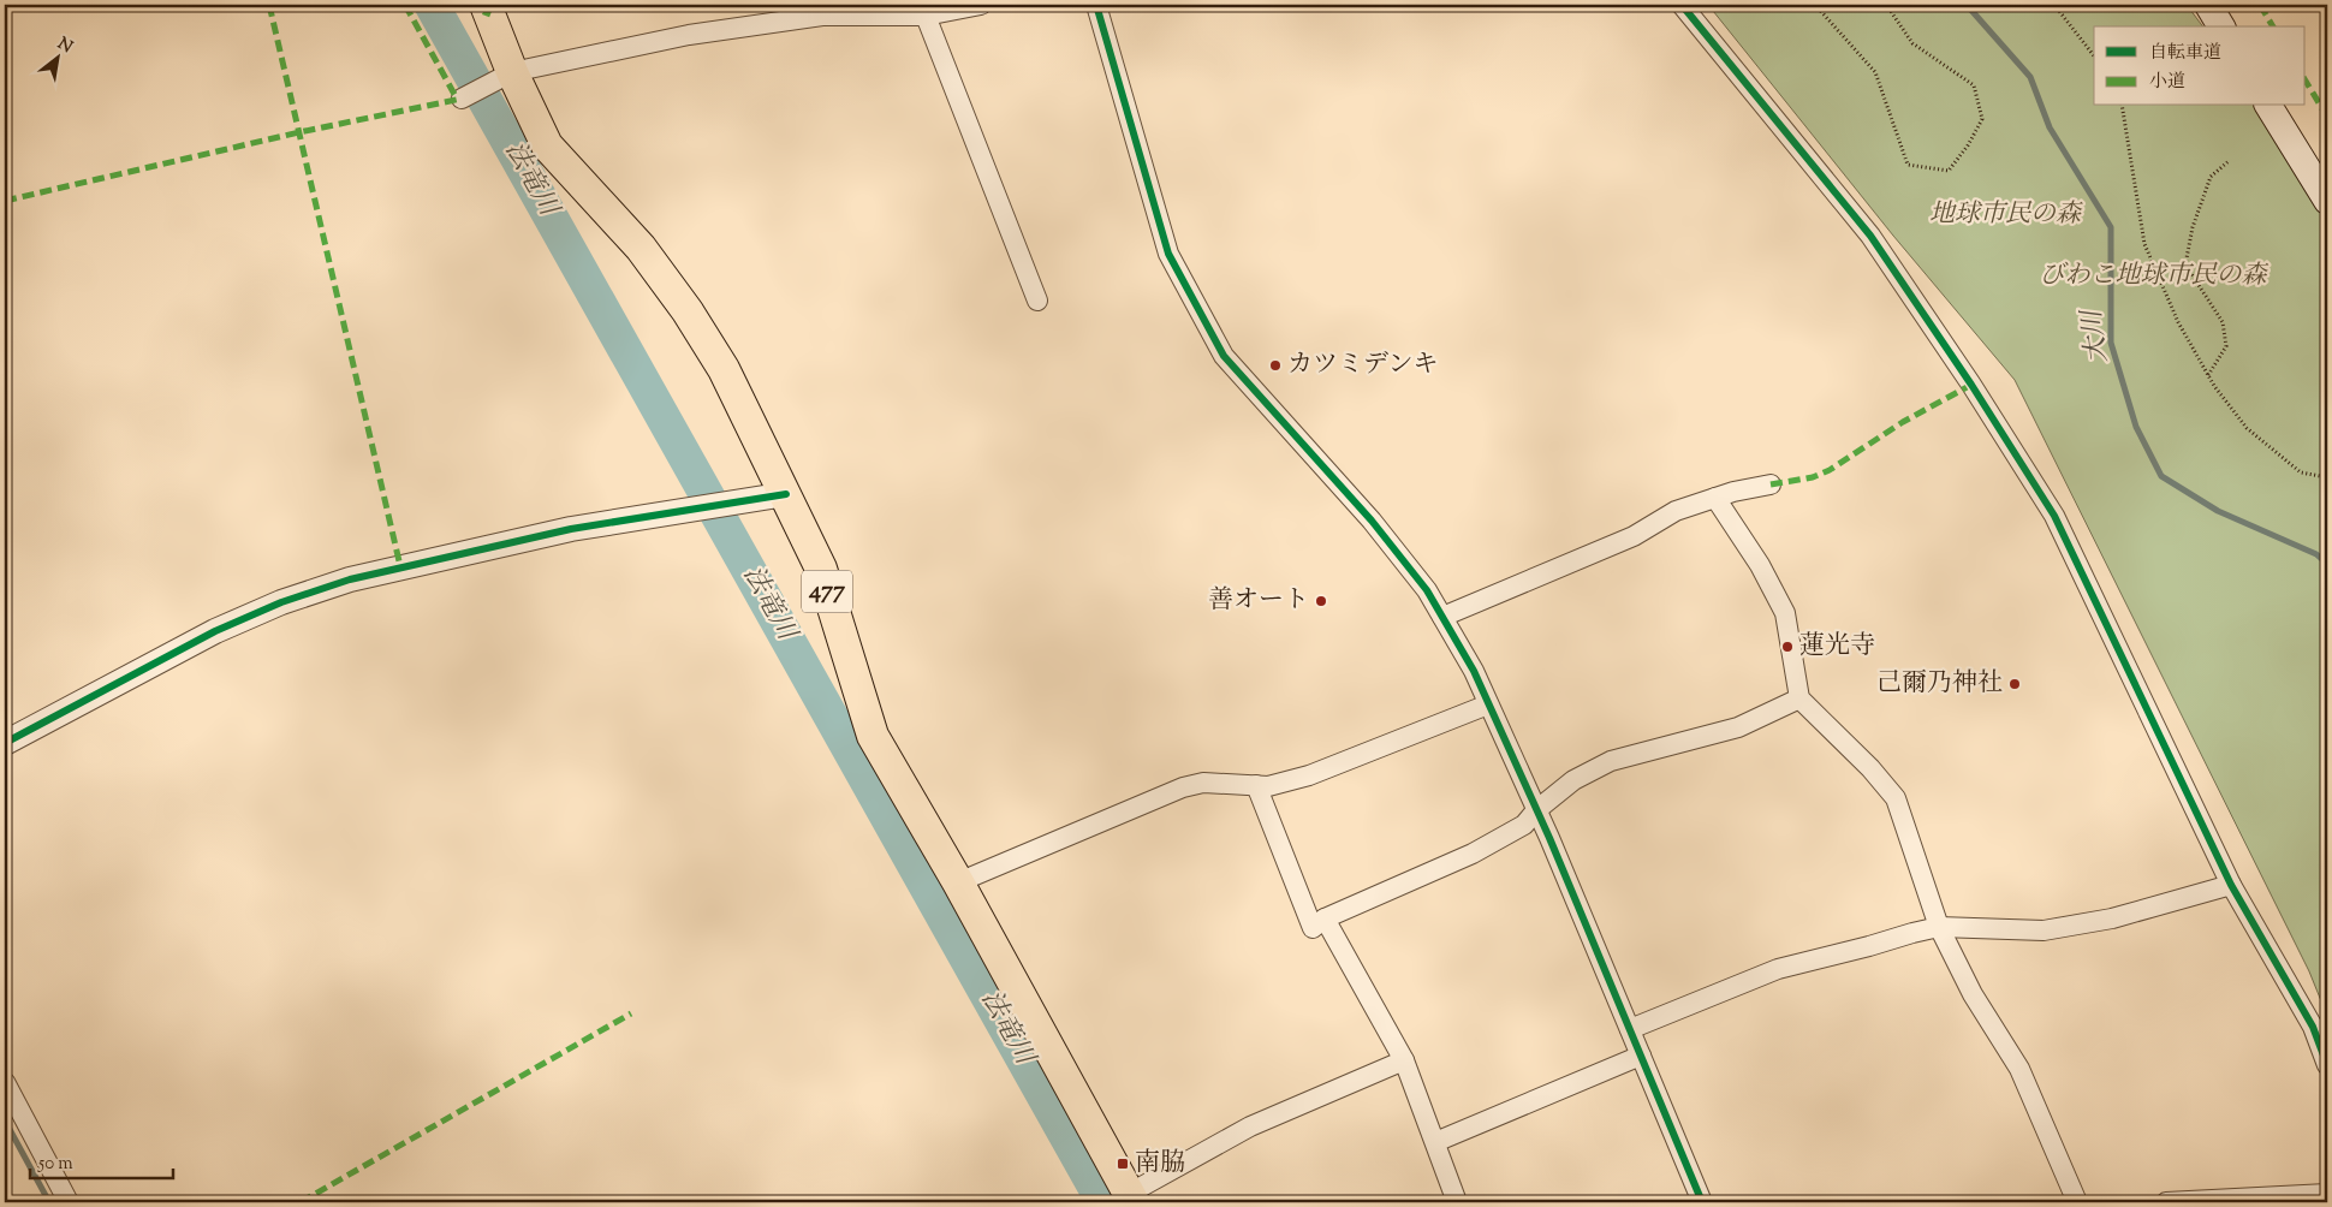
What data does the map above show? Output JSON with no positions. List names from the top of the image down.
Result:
{
  "streets": {
    "highway": ["477"]
  },
  "water": ["法竜川", "大川"],
  "parks": ["地球市民の森", "びわこ地球市民の森"],
  "places": {
    "other": [
      "カツミデンキ",
      "善オート",
      "蓮光寺",
      "己爾乃神社"
    ],
    "transit": ["南脇"]
  },
  "legend": ["自転車道", "小道"],
  "scale_bar": "50 m",
  "north": "top right"
}
